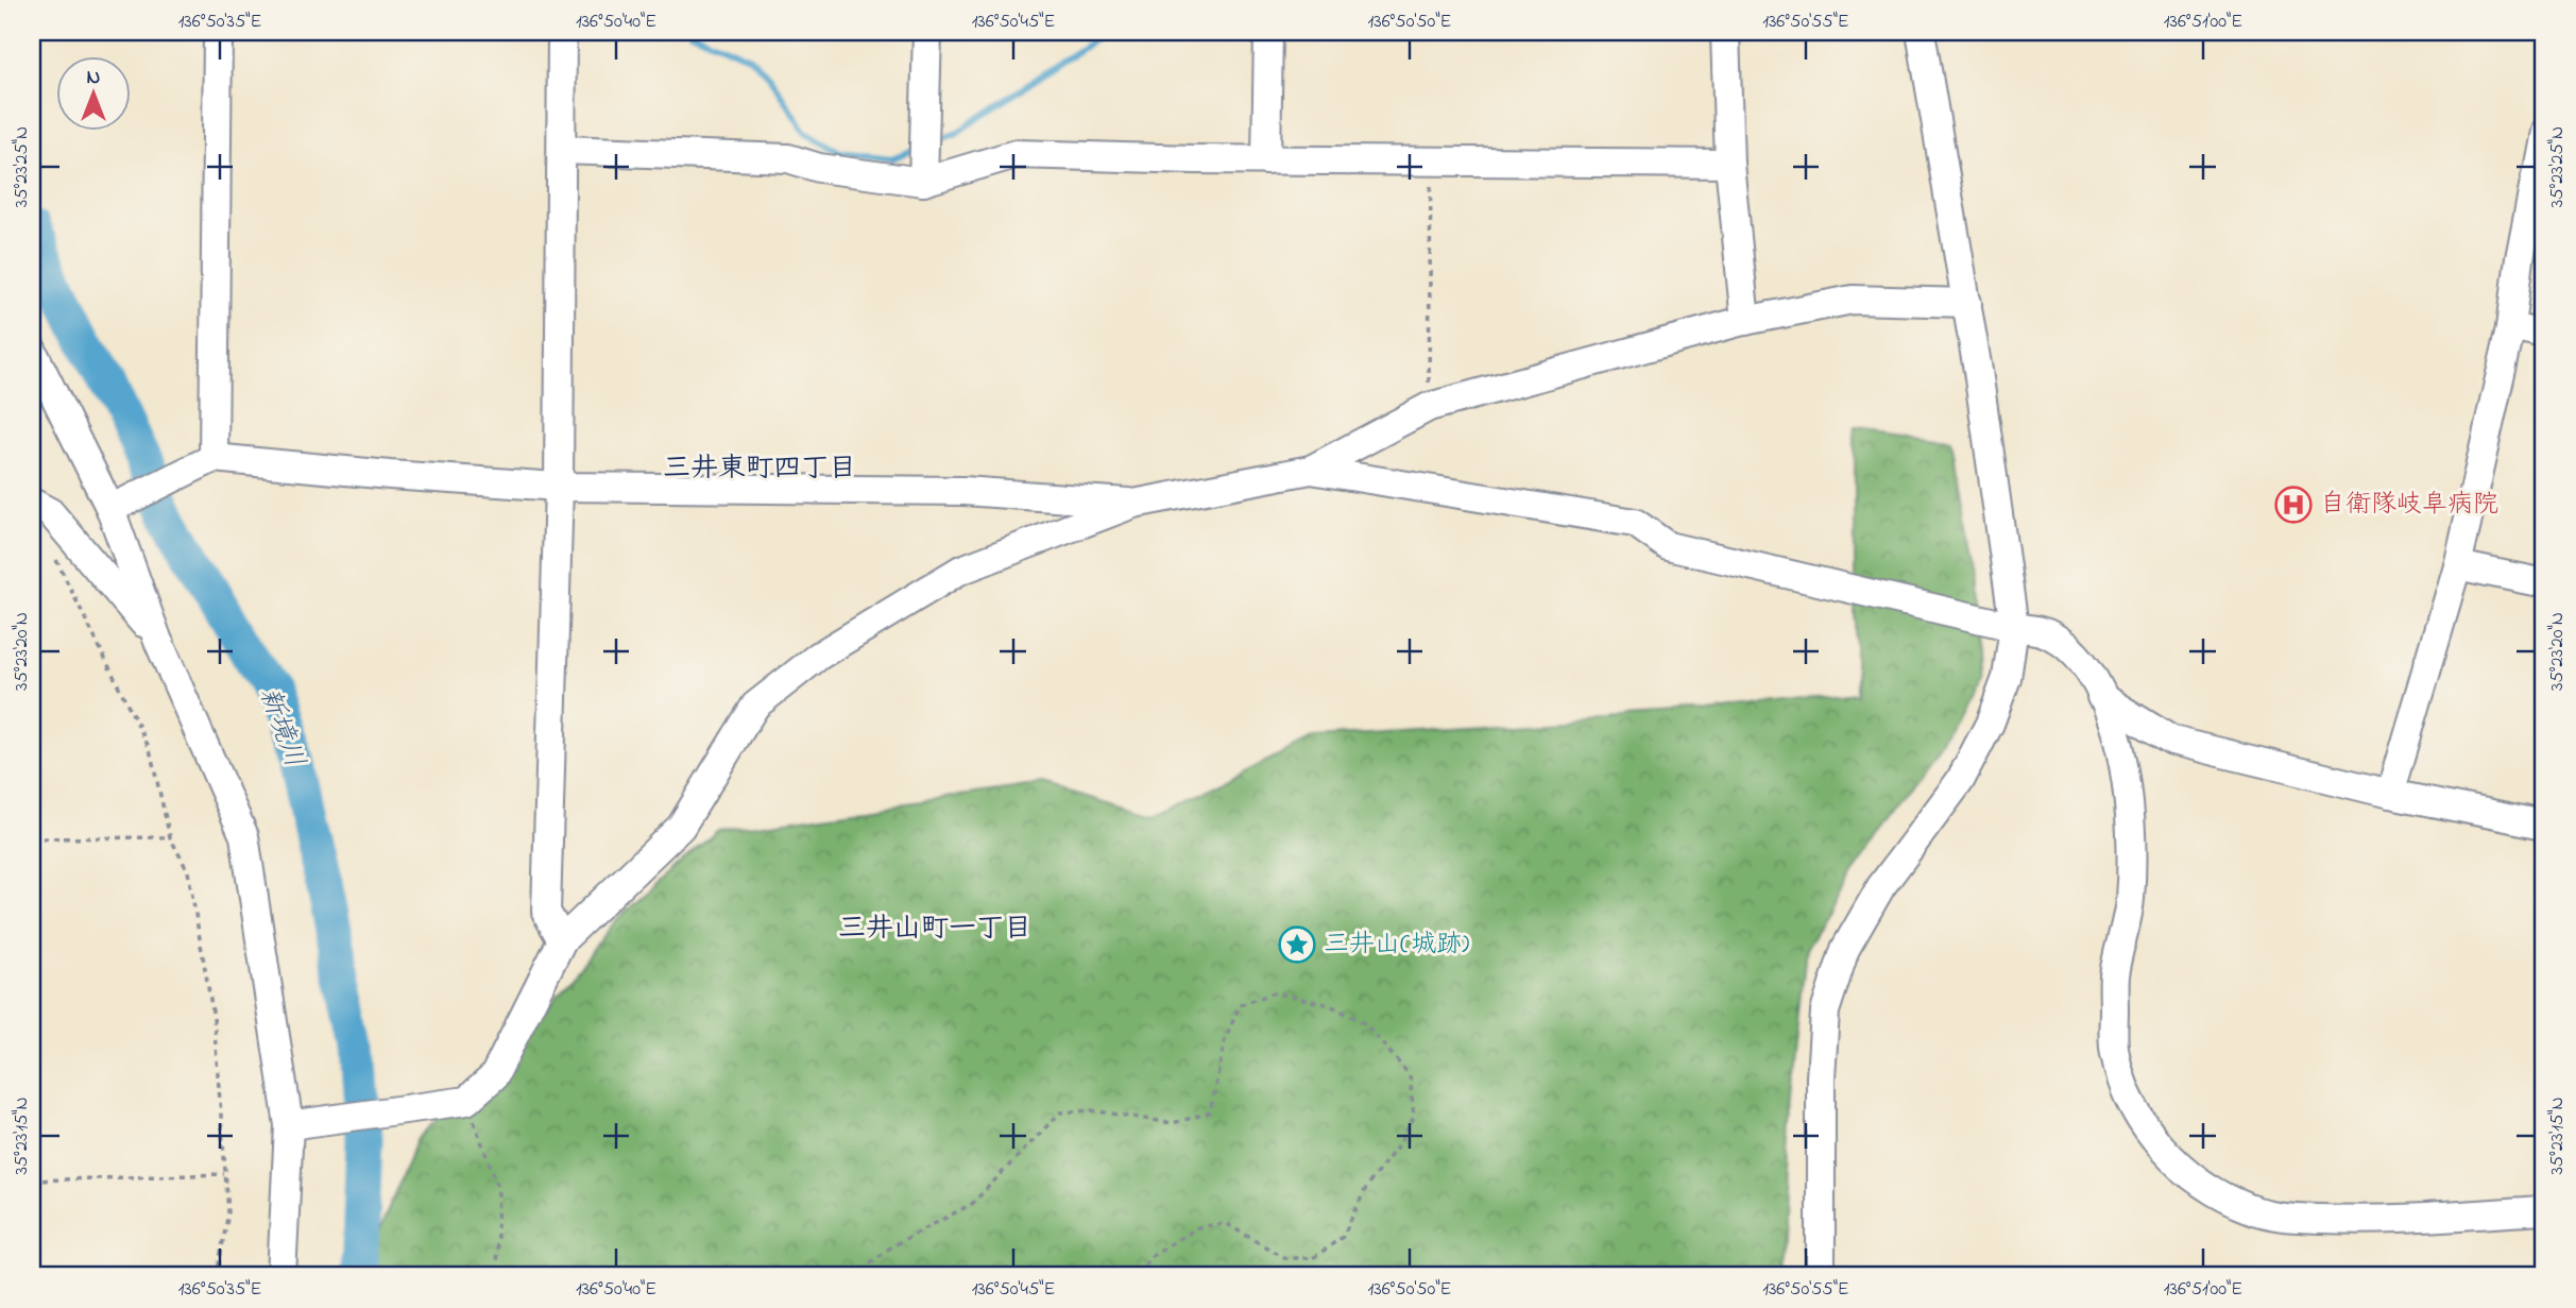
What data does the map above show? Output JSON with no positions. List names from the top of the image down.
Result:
{
  "districts": ["三井東町四丁目", "三井山町一丁目"],
  "water": ["新境川"],
  "places": {
    "hospital": ["自衛隊岐阜病院"],
    "place": ["三井山(城跡)"]
  },
  "north": "top",
  "coordinates": [
    "136°50'35\"E",
    "136°50'40\"E",
    "136°50'45\"E",
    "136°50'50\"E",
    "136°50'55\"E",
    "136°51'00\"E",
    "35°23'25\"N",
    "35°23'20\"N",
    "35°23'15\"N"
  ]
}
